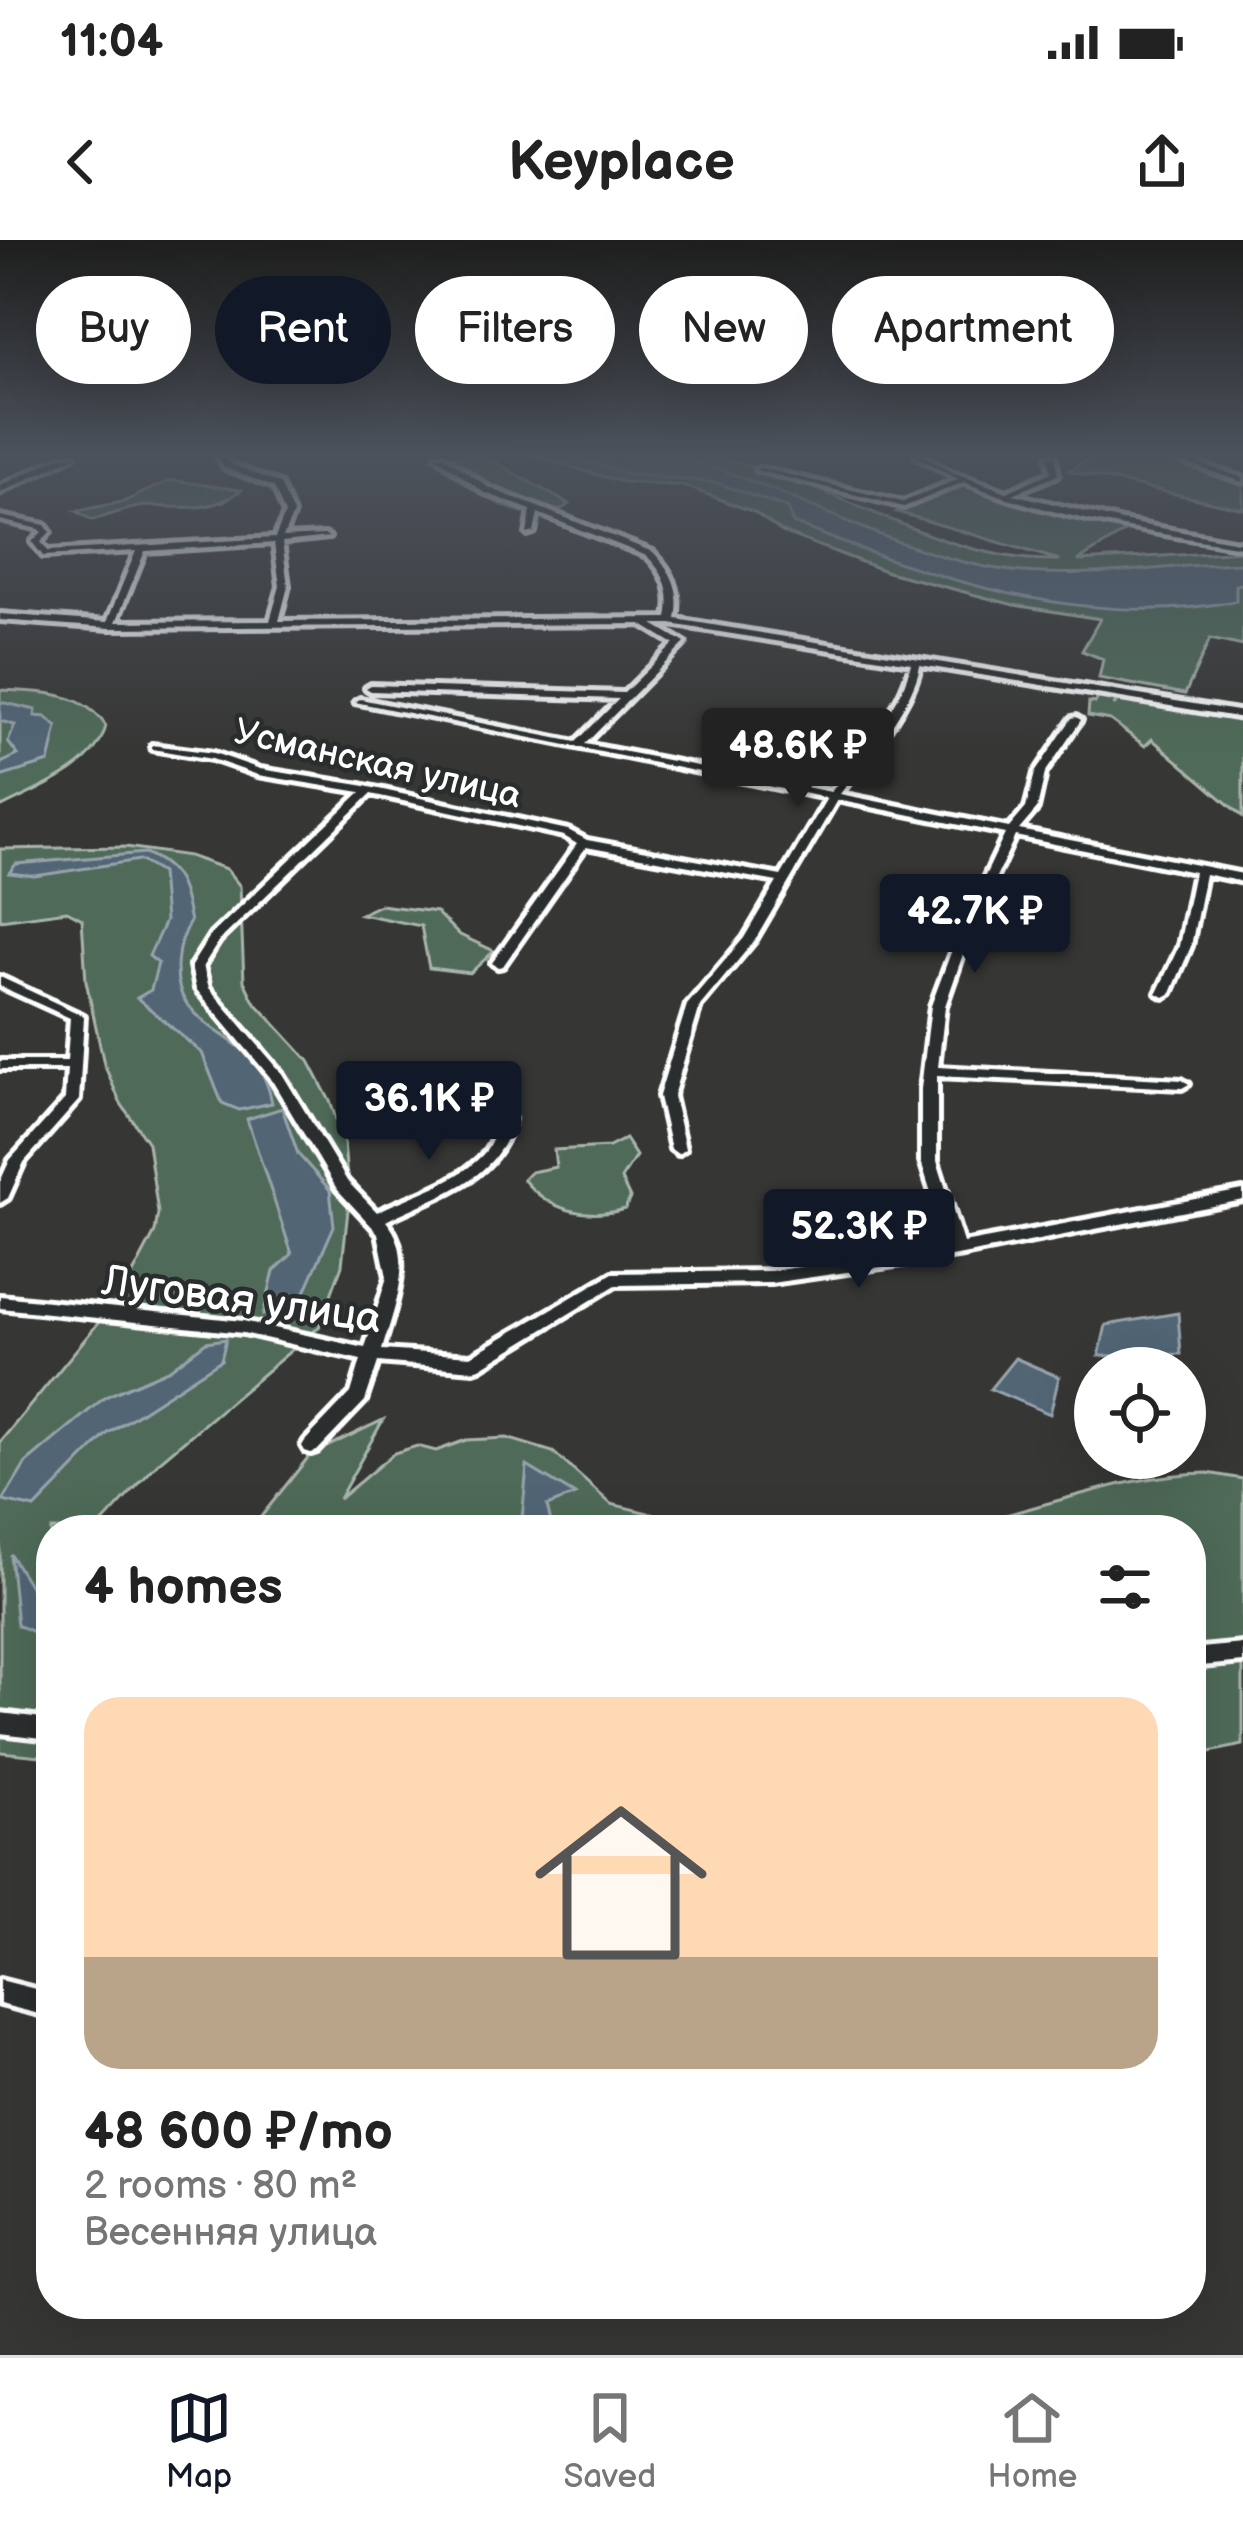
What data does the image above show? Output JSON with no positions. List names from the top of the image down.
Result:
{
  "streets": {
    "street": ["Усманская улица", "Луговая улица"]
  },
  "page": {
    "status": "11:04",
    "header": "Keyplace",
    "chip": [
      "Buy",
      "Rent",
      "Filters",
      "New",
      "Apartment"
    ],
    "price": [
      "48.6K ₽",
      "42.7K ₽",
      "36.1K ₽",
      "52.3K ₽"
    ],
    "heading": "4 homes",
    "list": [
      {
        "name": "48 600 ₽/mo",
        "note": "2 rooms · 80 m² · Весенняя улица"
      }
    ],
    "tabs": ["Map", "Saved", "Home"]
  }
}
